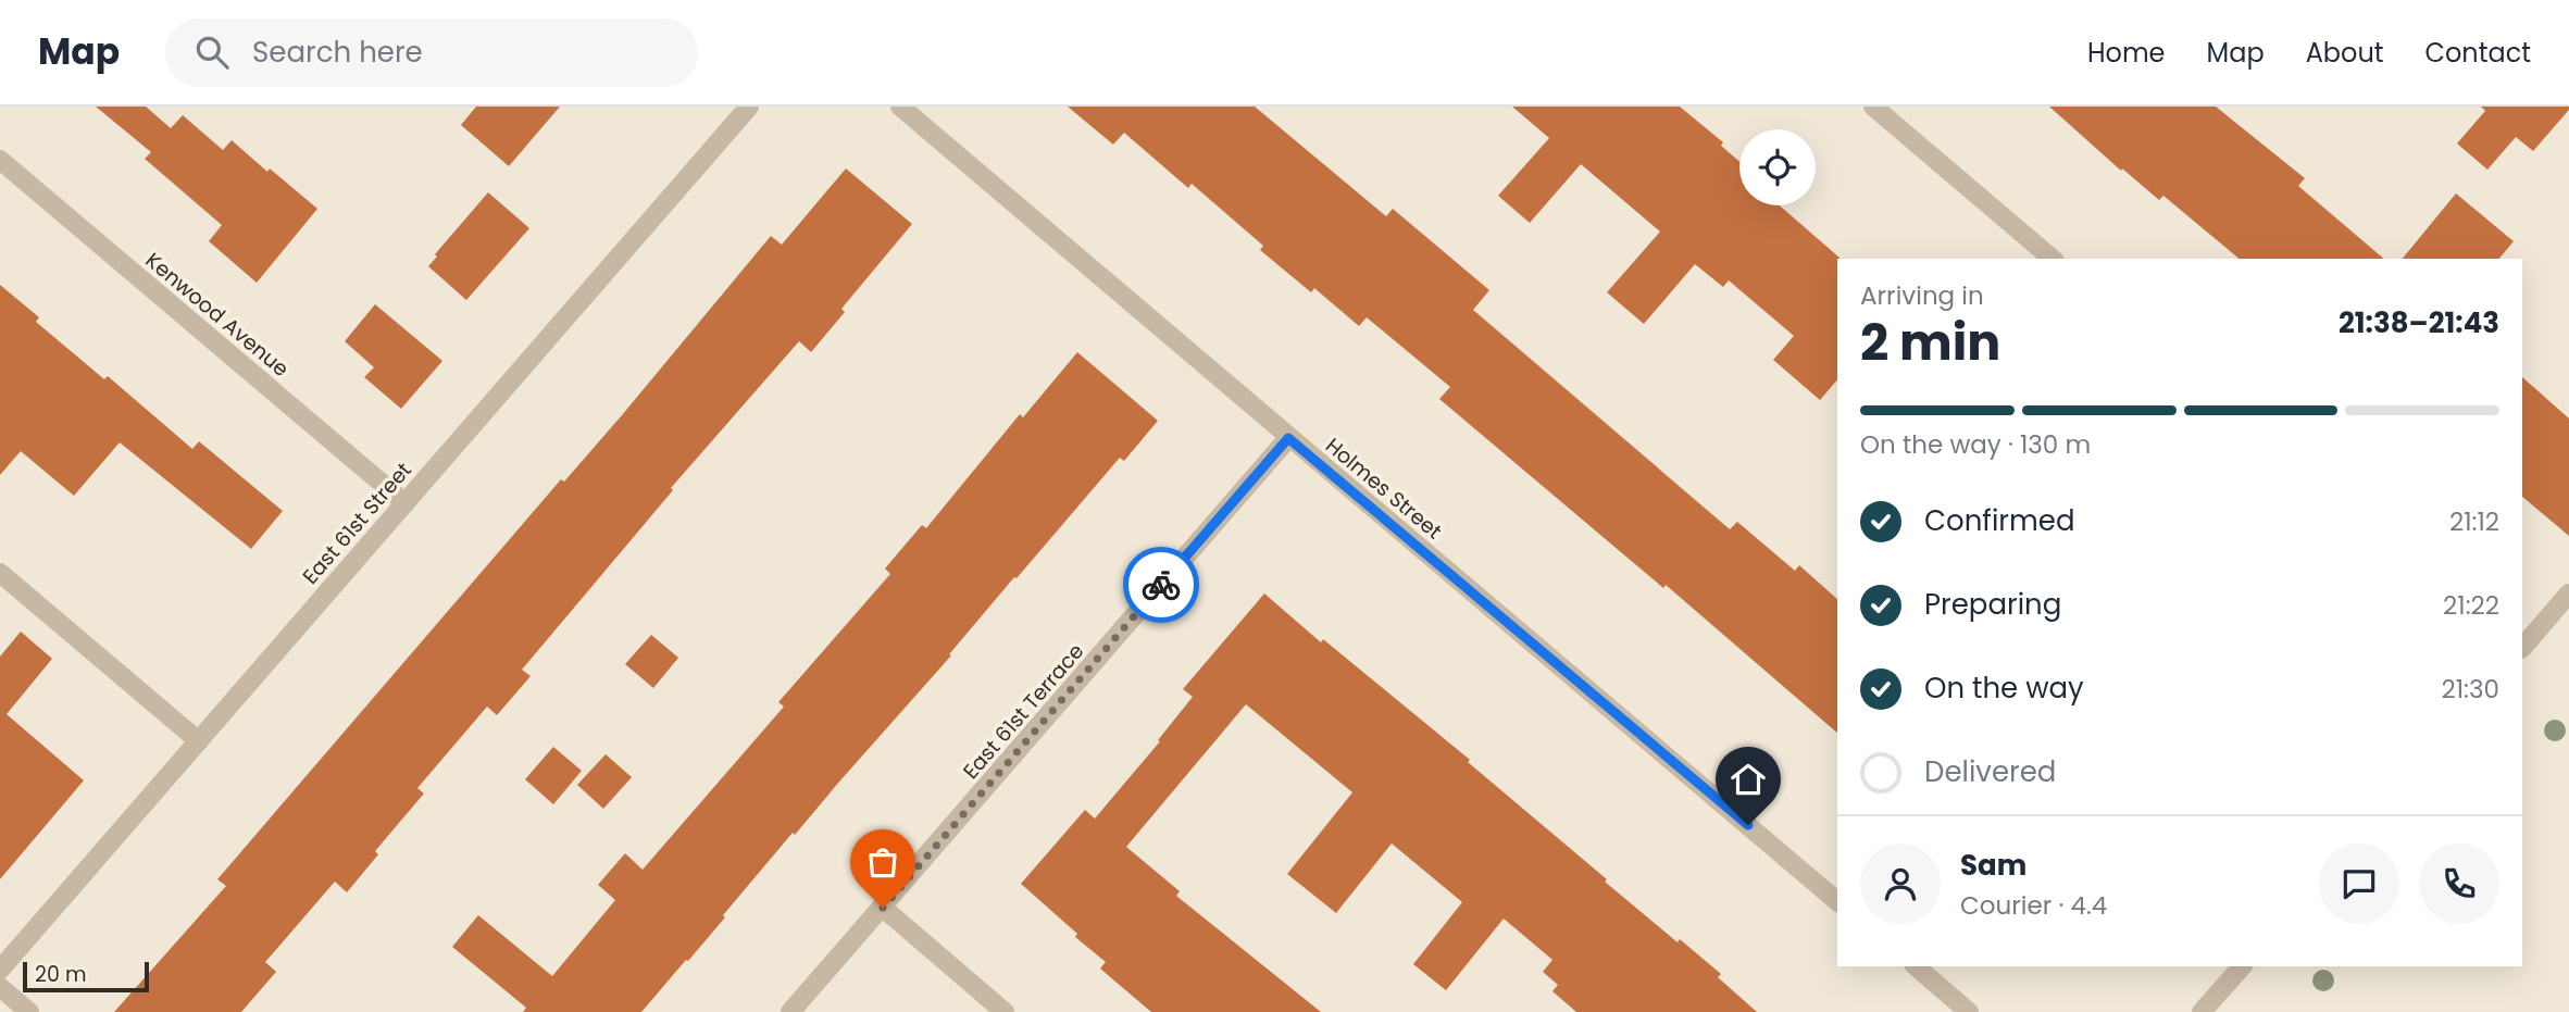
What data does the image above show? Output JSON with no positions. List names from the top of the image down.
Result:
{
  "streets": {
    "street": [
      "Kenwood Avenue",
      "Holmes Street",
      "East 61st Street",
      "East 61st Terrace"
    ]
  },
  "crossings": [
    ["Kenwood Avenue", "East 61st Street"],
    ["Holmes Street", "East 61st Terrace"]
  ],
  "scale_bar": "20 m",
  "page": {
    "header": "Map",
    "search": "Search here",
    "nav": [
      "Home",
      "Map",
      "About",
      "Contact"
    ],
    "heading": ["2 min", "Arriving in", "21:38–21:43"],
    "panel": ["Sam", "Courier · 4.4"],
    "bar": "On the way · 130 m",
    "list": [
      ["Confirmed", "21:12"],
      ["Preparing", "21:22"],
      ["On the way", "21:30"],
      "Delivered"
    ],
    "scale": "20 m"
  }
}
